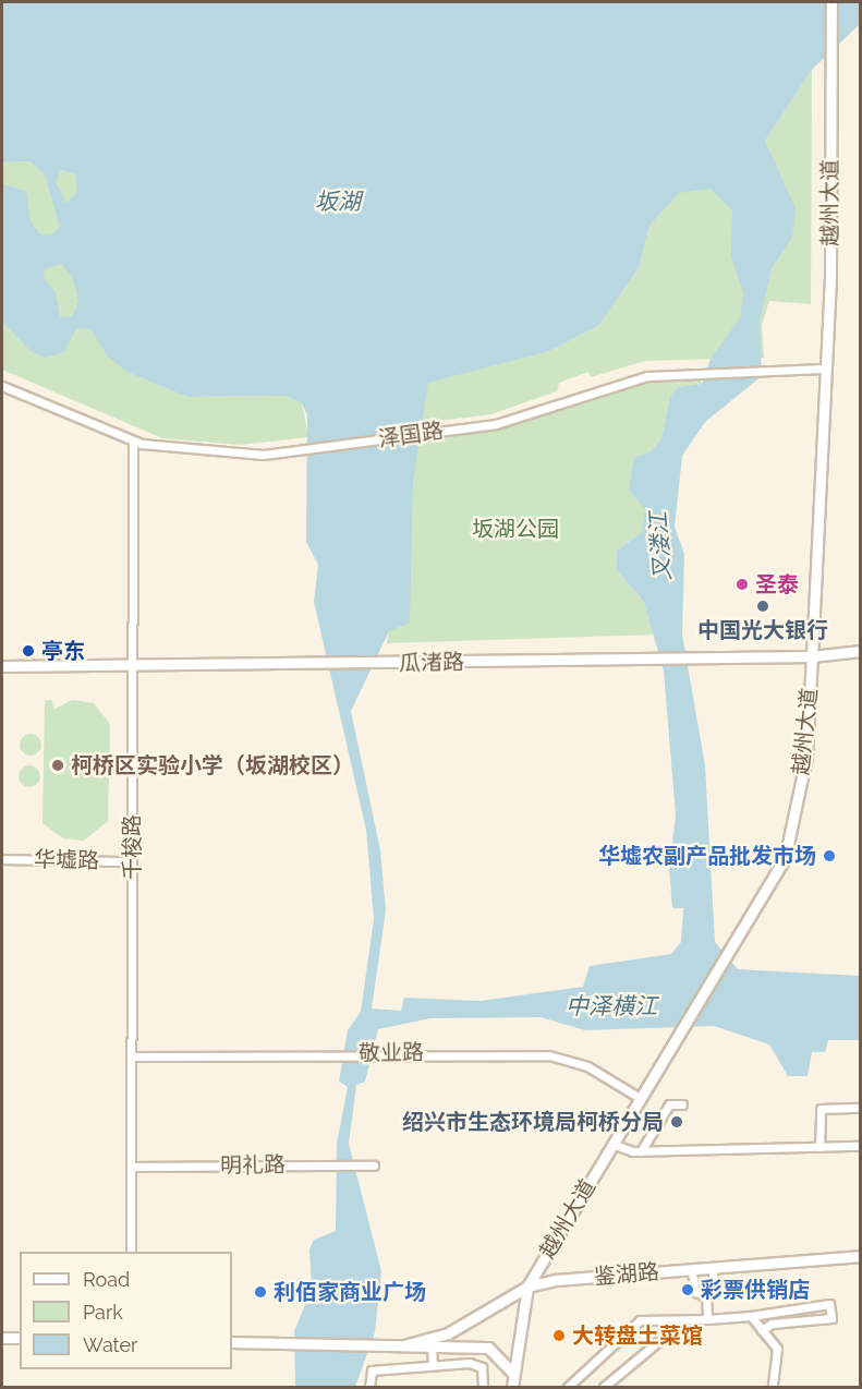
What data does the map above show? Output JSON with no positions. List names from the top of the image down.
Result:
{
  "streets": {
    "street": [
      "越州大道",
      "泽国路",
      "瓜渚路",
      "千梭路",
      "华墟路",
      "敬业路",
      "明礼路",
      "鉴湖路"
    ]
  },
  "crossings": [
    ["越州大道", "泽国路"],
    ["越州大道", "瓜渚路"],
    ["越州大道", "敬业路"],
    ["越州大道", "鉴湖路"],
    ["泽国路", "千梭路"],
    ["瓜渚路", "千梭路"],
    ["千梭路", "华墟路"],
    ["千梭路", "敬业路"],
    ["千梭路", "明礼路"]
  ],
  "water": ["坂湖", "叉溇江", "中泽横江"],
  "parks": ["坂湖公园"],
  "places": [
    "圣泰",
    "中国光大银行",
    "亭东",
    "柯桥区实验小学（坂湖校区）",
    "华墟农副产品批发市场",
    "绍兴市生态环境局柯桥分局",
    "彩票供销店",
    "利佰家商业广场",
    "大转盘土菜馆"
  ],
  "legend": ["Road", "Park", "Water"]
}
